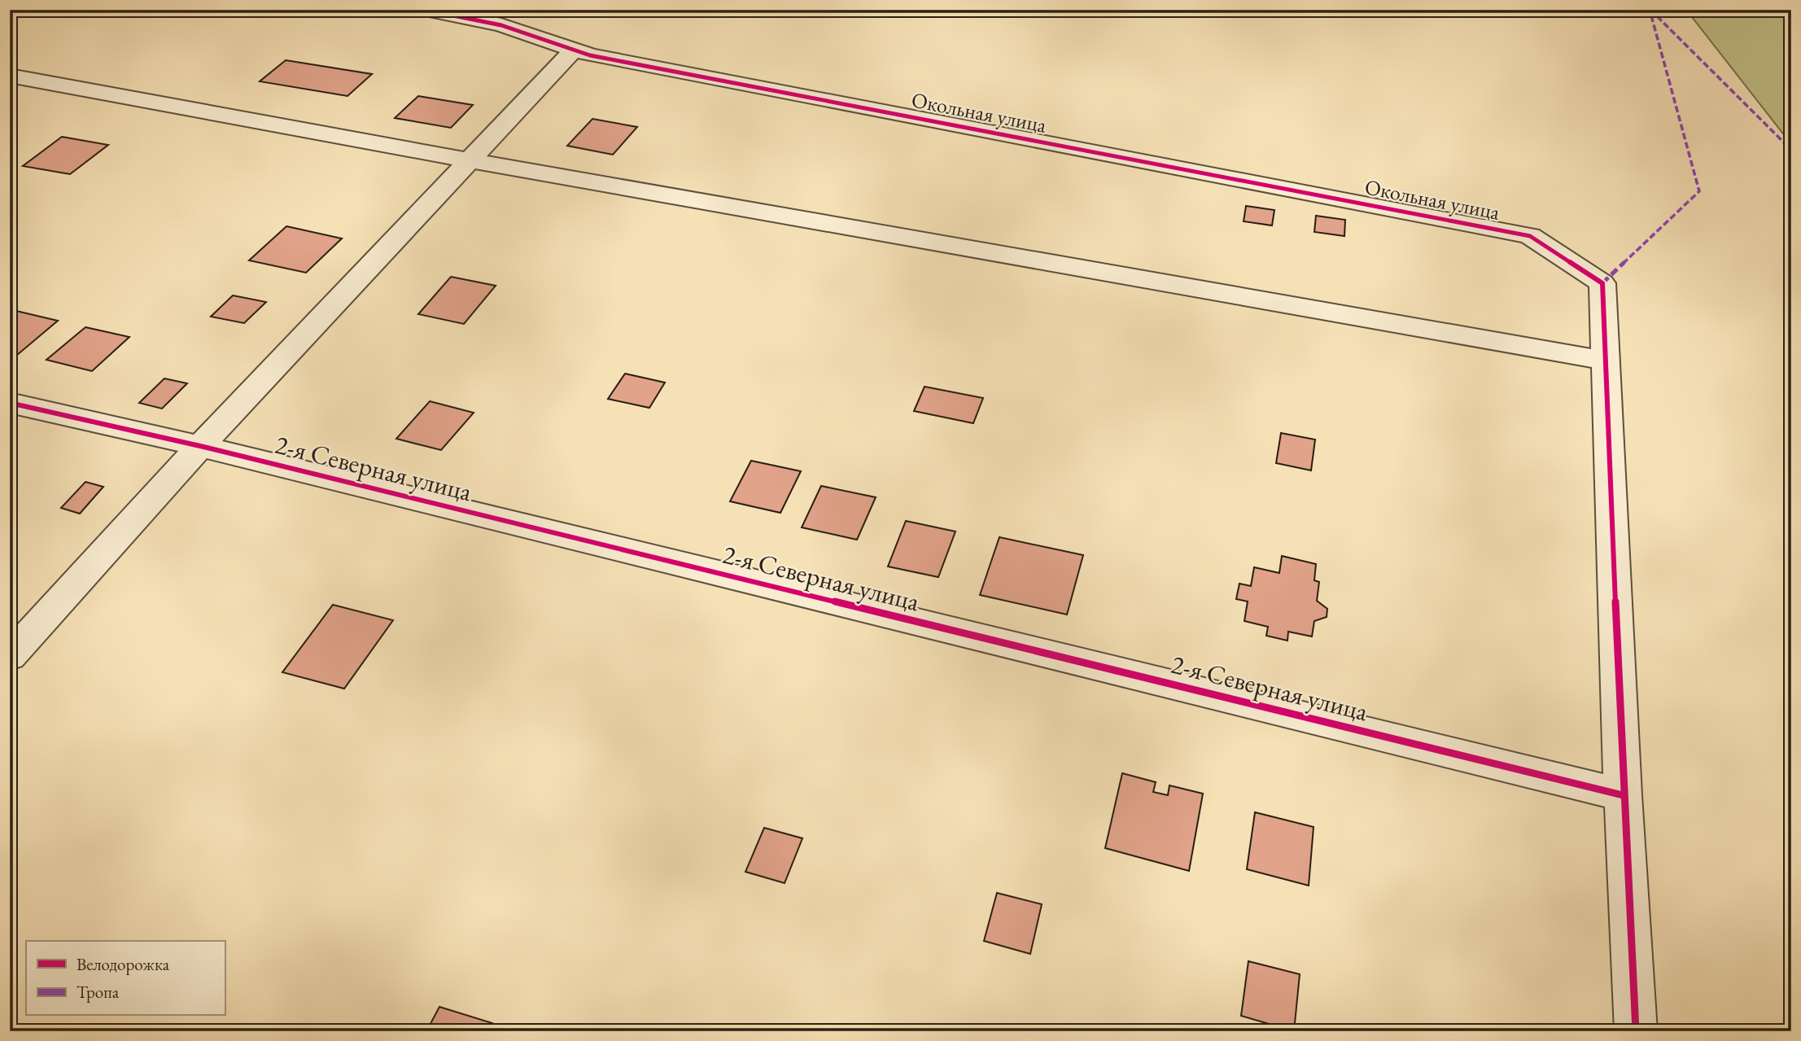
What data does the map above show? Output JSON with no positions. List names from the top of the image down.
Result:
{
  "streets": {
    "street": ["Окольная улица", "2-я Северная улица"]
  },
  "legend": ["Велодорожка", "Тропа"]
}
